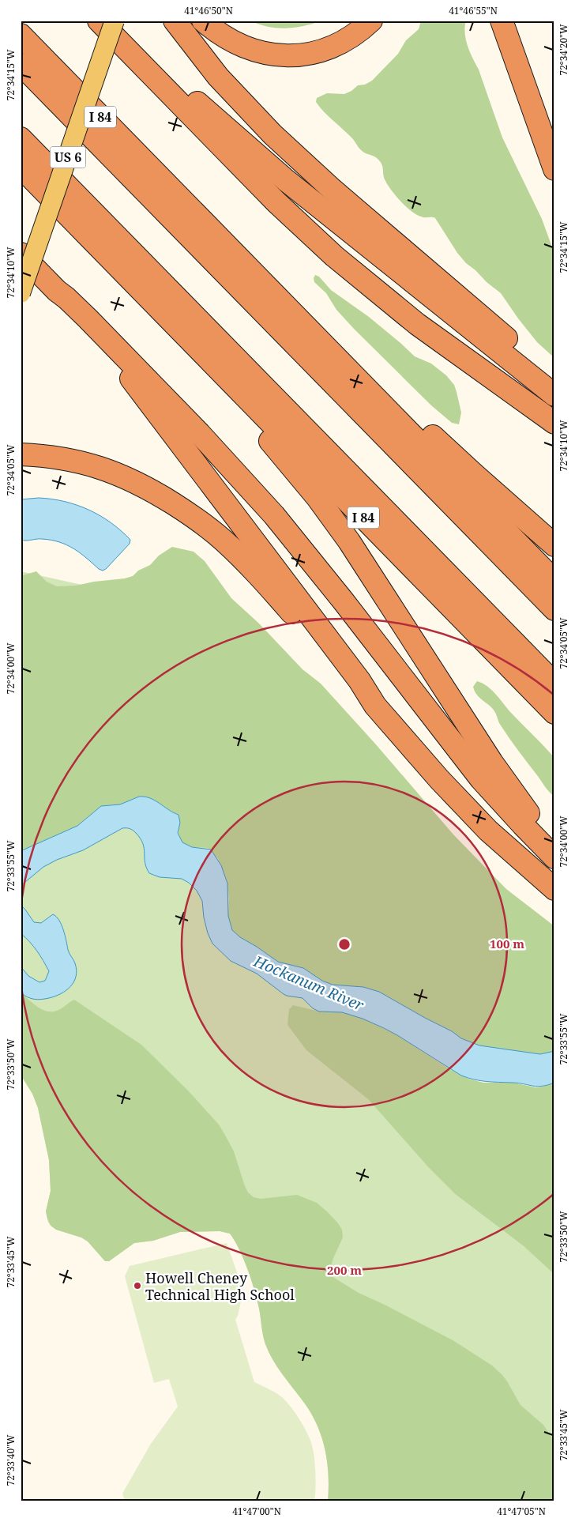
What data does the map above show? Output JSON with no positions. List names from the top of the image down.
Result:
{
  "streets": {
    "highway": ["I 84"],
    "main road": ["US 6"]
  },
  "water": ["Hockanum River"],
  "places": ["Howell Cheney Technical High School"],
  "coordinates": [
    "41°46'50\"N",
    "41°46'55\"N",
    "72°34'20\"W",
    "72°34'15\"W",
    "72°34'10\"W",
    "72°34'05\"W",
    "72°34'00\"W",
    "72°33'55\"W",
    "72°33'50\"W",
    "72°33'45\"W",
    "72°33'40\"W",
    "41°47'00\"N",
    "41°47'05\"N"
  ],
  "rings": ["100 m", "200 m"]
}
